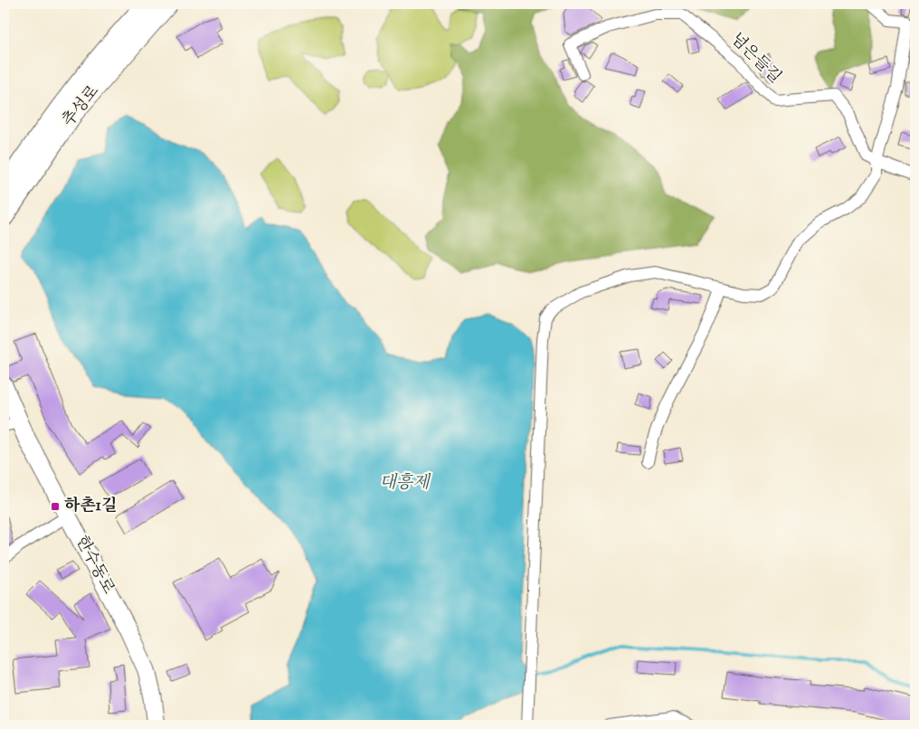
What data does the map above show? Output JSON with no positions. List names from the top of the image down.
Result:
{
  "streets": {
    "main road": ["추성로"],
    "street": ["넘은들길", "한수동로"]
  },
  "water": ["대흥제"],
  "places": {
    "transit": ["하촌1길"]
  }
}
